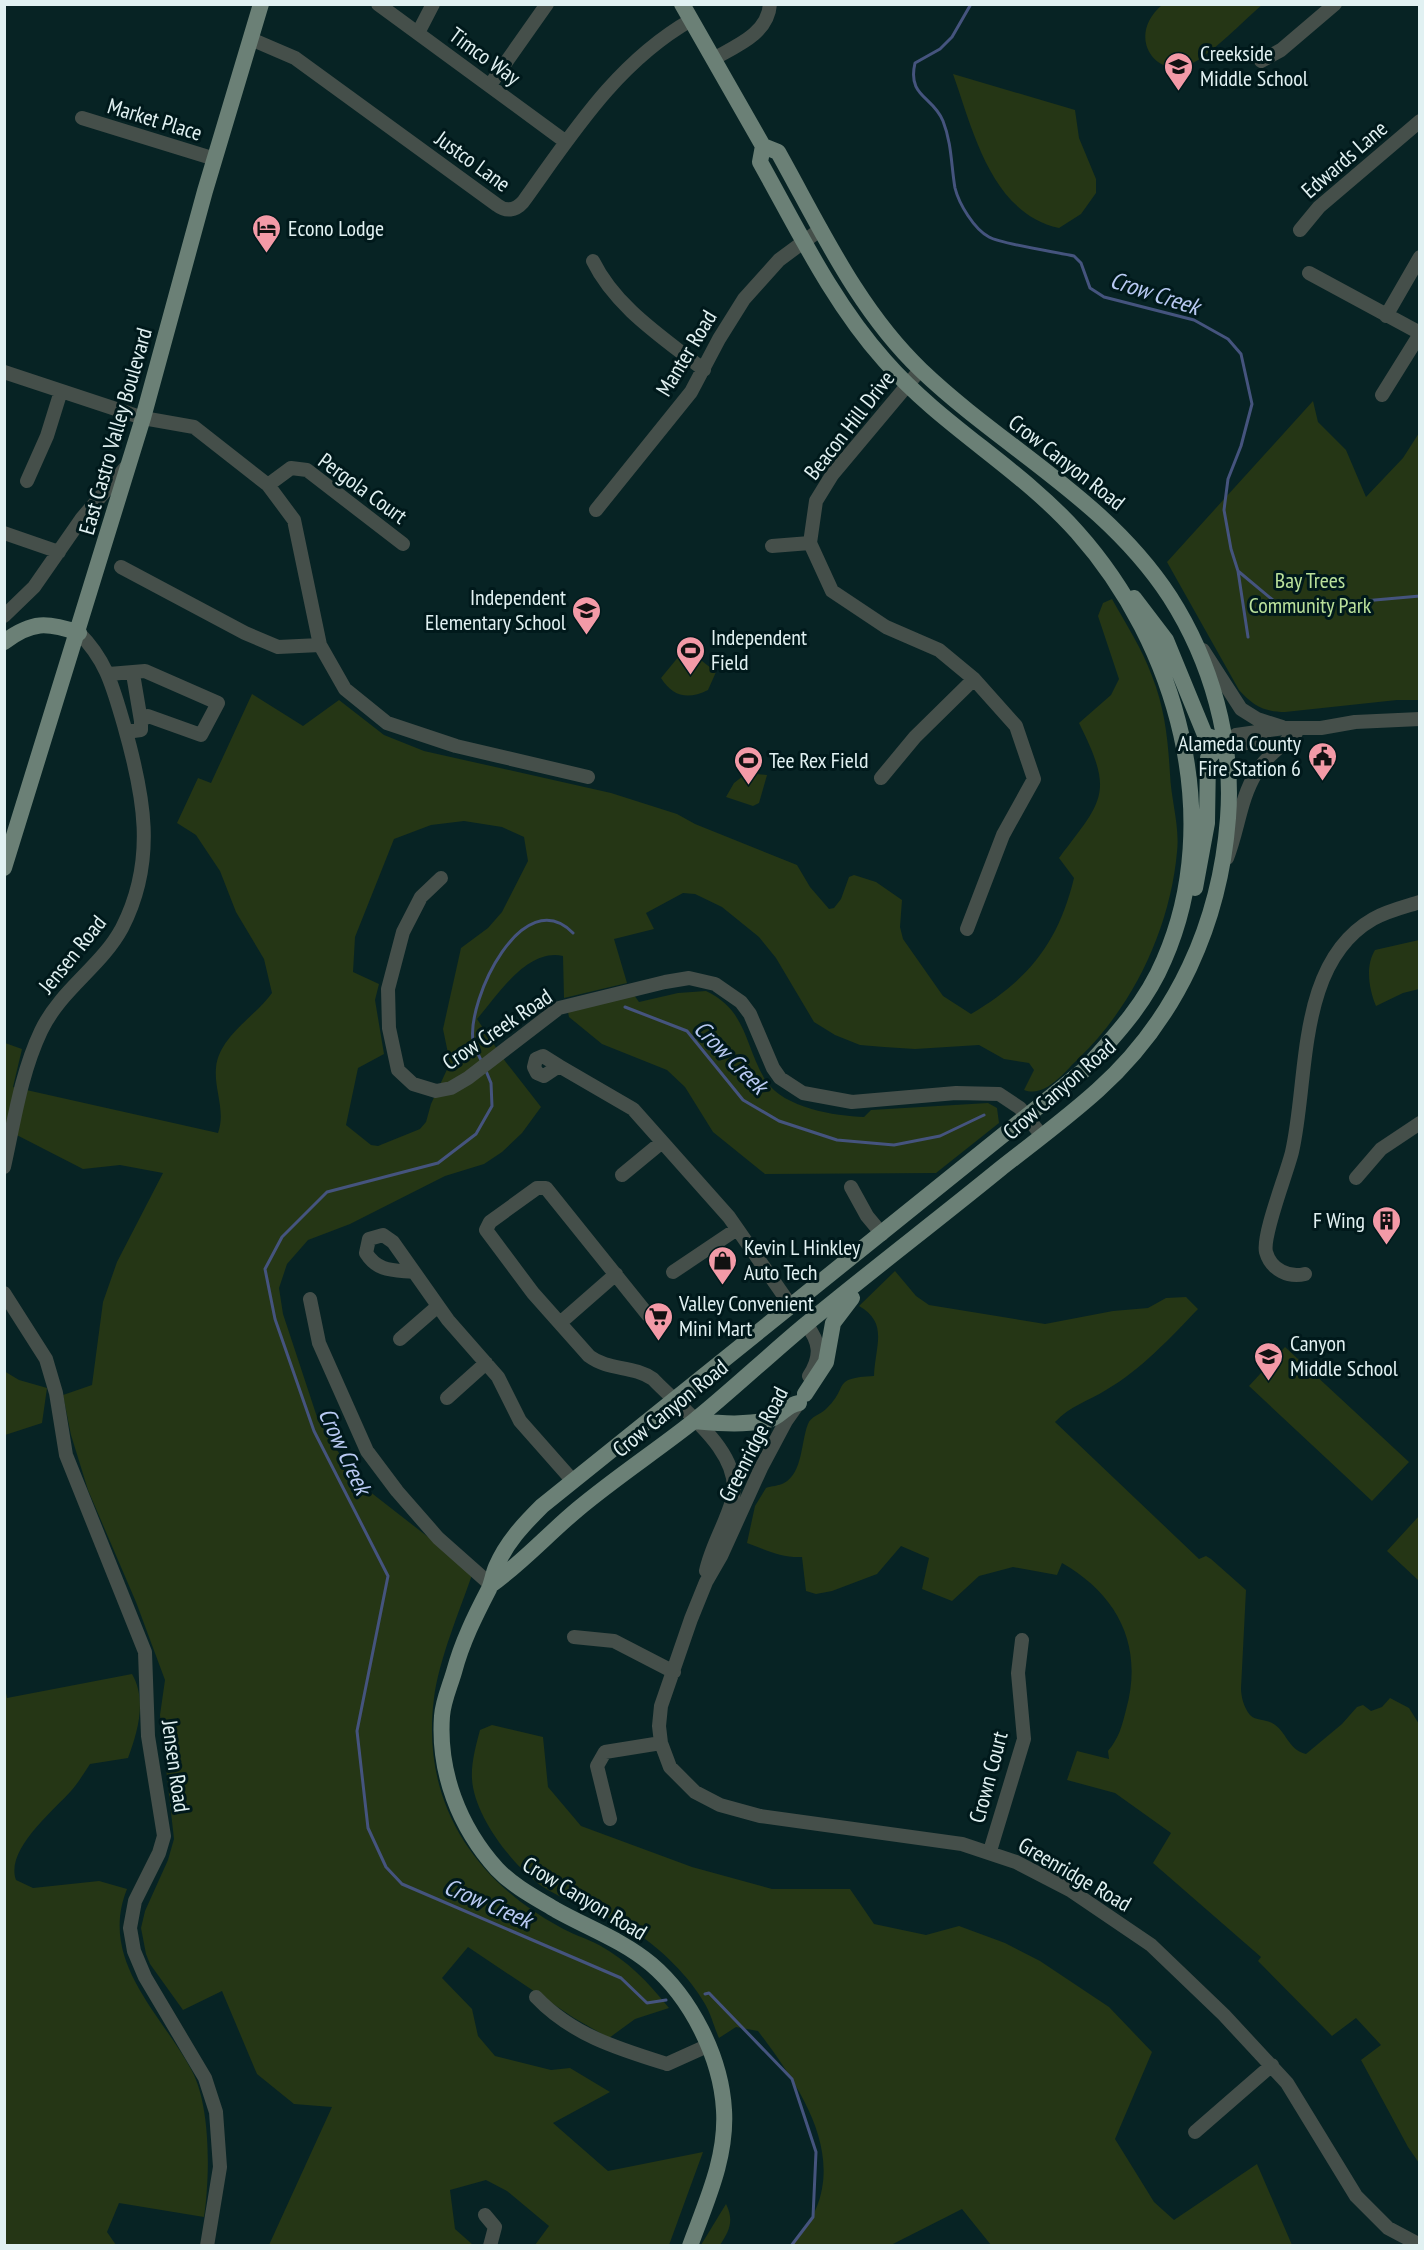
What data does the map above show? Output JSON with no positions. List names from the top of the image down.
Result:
{
  "streets": {
    "main road": ["East Castro Valley Boulevard", "Crow Canyon Road"],
    "street": [
      "Timco Way",
      "Market Place",
      "Edwards Lane",
      "Justco Lane",
      "Manter Road",
      "Beacon Hill Drive",
      "Pergola Court",
      "Jensen Road",
      "Crow Creek Road",
      "Greenridge Road",
      "Crown Court"
    ]
  },
  "crossings": [
    ["Timco Way", "Justco Lane"],
    ["Market Place", "East Castro Valley Boulevard"],
    ["Justco Lane", "East Castro Valley Boulevard"],
    ["Justco Lane", "Crow Canyon Road"],
    ["Manter Road", "Crow Canyon Road"],
    ["Beacon Hill Drive", "Crow Canyon Road"],
    ["East Castro Valley Boulevard", "Jensen Road"],
    ["Crow Canyon Road", "Crow Creek Road"],
    ["Crow Canyon Road", "Greenridge Road"],
    ["Greenridge Road", "Crown Court"]
  ],
  "water": ["Crow Creek"],
  "parks": ["Bay Trees Community Park"],
  "places": {
    "school or university": ["Creekside Middle School", "Independent Elementary School", "Canyon Middle School"],
    "hotel": ["Econo Lodge"],
    "sports": ["Independent Field", "Tee Rex Field"],
    "public building": ["Alameda County Fire Station 6"],
    "building": ["F Wing"],
    "shop": ["Kevin L Hinkley Auto Tech"],
    "supermarket": ["Valley Convenient Mini Mart"]
  }
}
